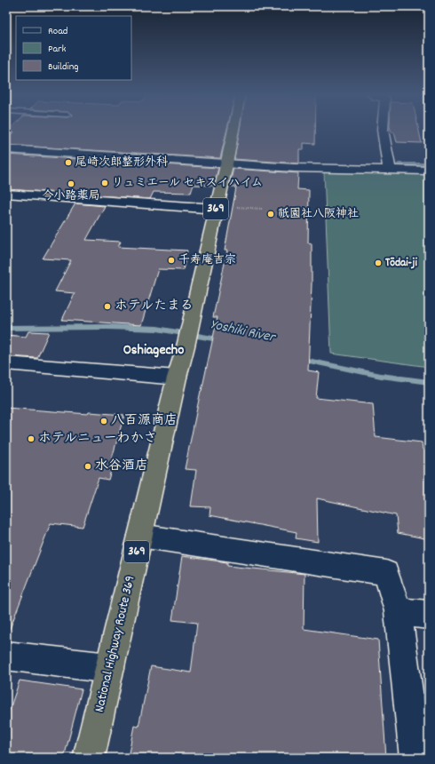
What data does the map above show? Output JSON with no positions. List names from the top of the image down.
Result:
{
  "streets": {
    "highway": ["369", "National Highway Route 369"]
  },
  "districts": ["Oshiagecho"],
  "water": ["Yoshiki River"],
  "places": [
    "尾崎次郎整形外科",
    "リュミエール セキスイハイム",
    "今小路薬局",
    "祇園社八阪神社",
    "千寿庵吉宗",
    "Tōdai-ji",
    "ホテルたまる",
    "八百源商店",
    "ホテルニューわかさ",
    "水谷酒店"
  ],
  "legend": ["Road", "Park", "Building"]
}
